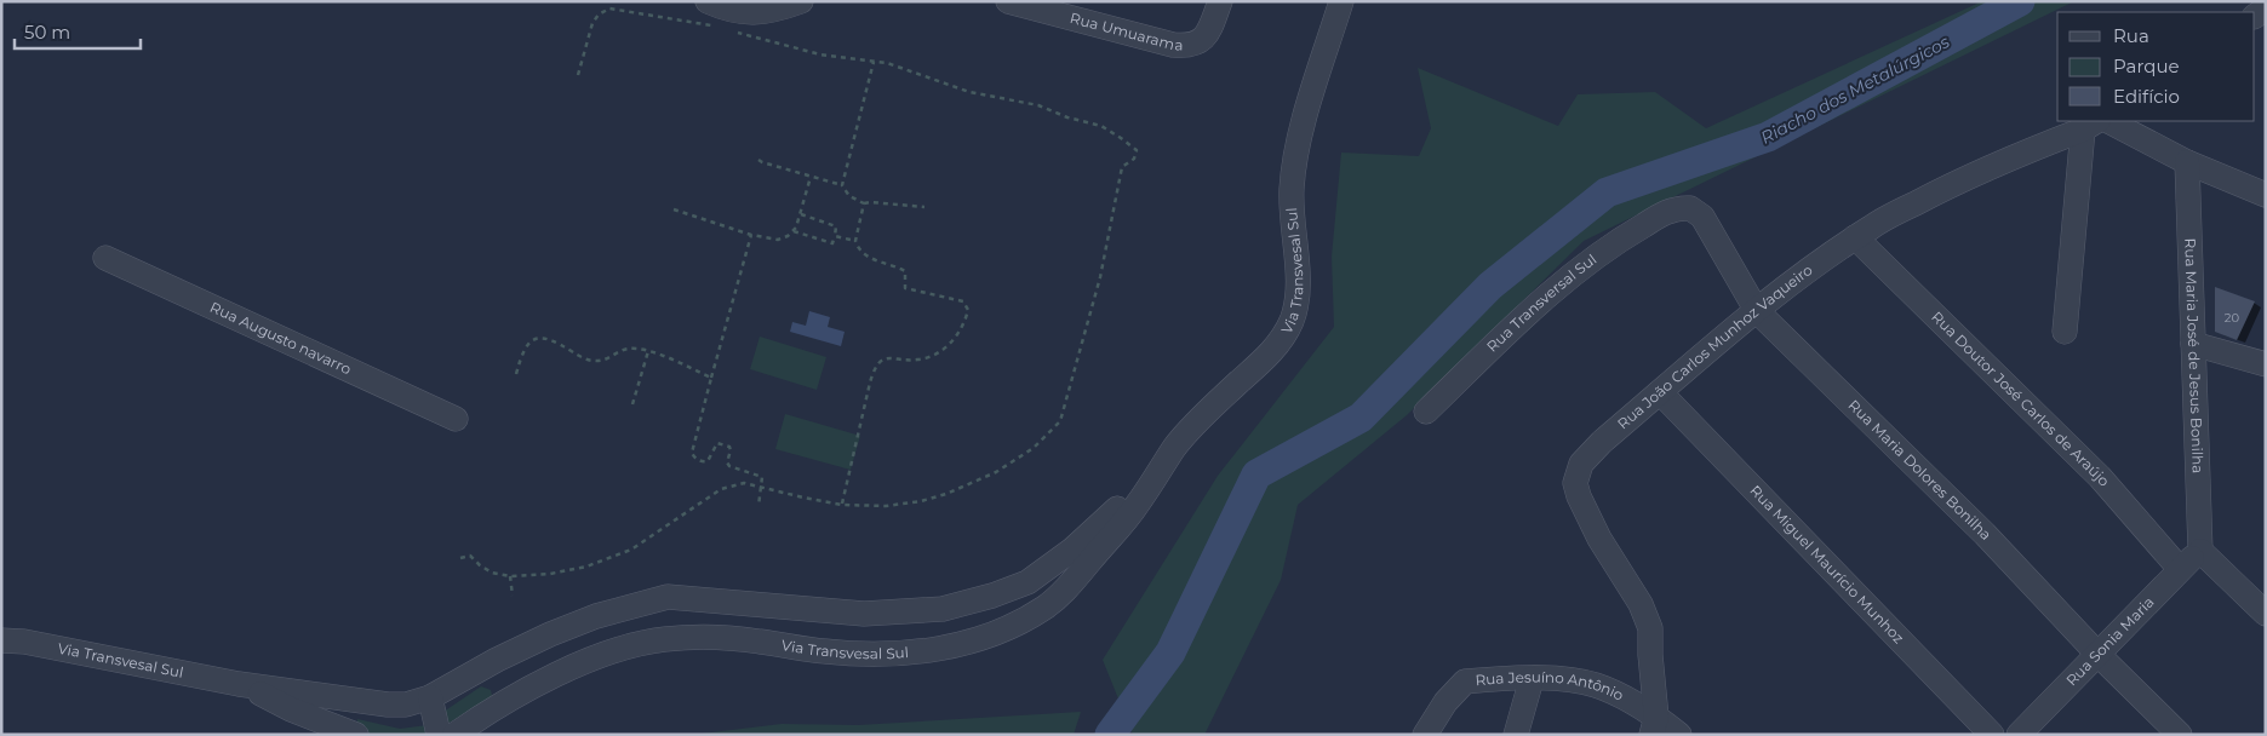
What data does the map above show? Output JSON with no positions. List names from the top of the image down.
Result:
{
  "streets": {
    "street": [
      "Rua Umuarama",
      "Via Transvesal Sul",
      "Rua Transversal Sul",
      "Rua Augusto navarro",
      "Rua João Carlos Munhoz Vaqueiro",
      "Rua Maria José de Jesus Bonilha",
      "Rua Doutor José Carlos de Araújo",
      "Rua Maria Dolores Bonilha",
      "Rua Miguel Maurício Munhoz",
      "Rua Sonia Maria",
      "Rua Jesuíno Antônio"
    ]
  },
  "crossings": [
    ["Rua Transversal Sul", "Rua Maria Dolores Bonilha"],
    ["Rua João Carlos Munhoz Vaqueiro", "Rua Doutor José Carlos de Araújo"],
    ["Rua João Carlos Munhoz Vaqueiro", "Rua Maria Dolores Bonilha"],
    ["Rua João Carlos Munhoz Vaqueiro", "Rua Miguel Maurício Munhoz"],
    ["Rua João Carlos Munhoz Vaqueiro", "Rua Jesuíno Antônio"],
    ["Rua Maria José de Jesus Bonilha", "Rua Sonia Maria"],
    ["Rua Doutor José Carlos de Araújo", "Rua Sonia Maria"],
    ["Rua Maria Dolores Bonilha", "Rua Sonia Maria"]
  ],
  "water": ["Riacho dos Metalúrgicos"],
  "house_numbers": ["20"],
  "legend": ["Rua", "Parque", "Edifício"],
  "scale_bar": "50 m"
}
